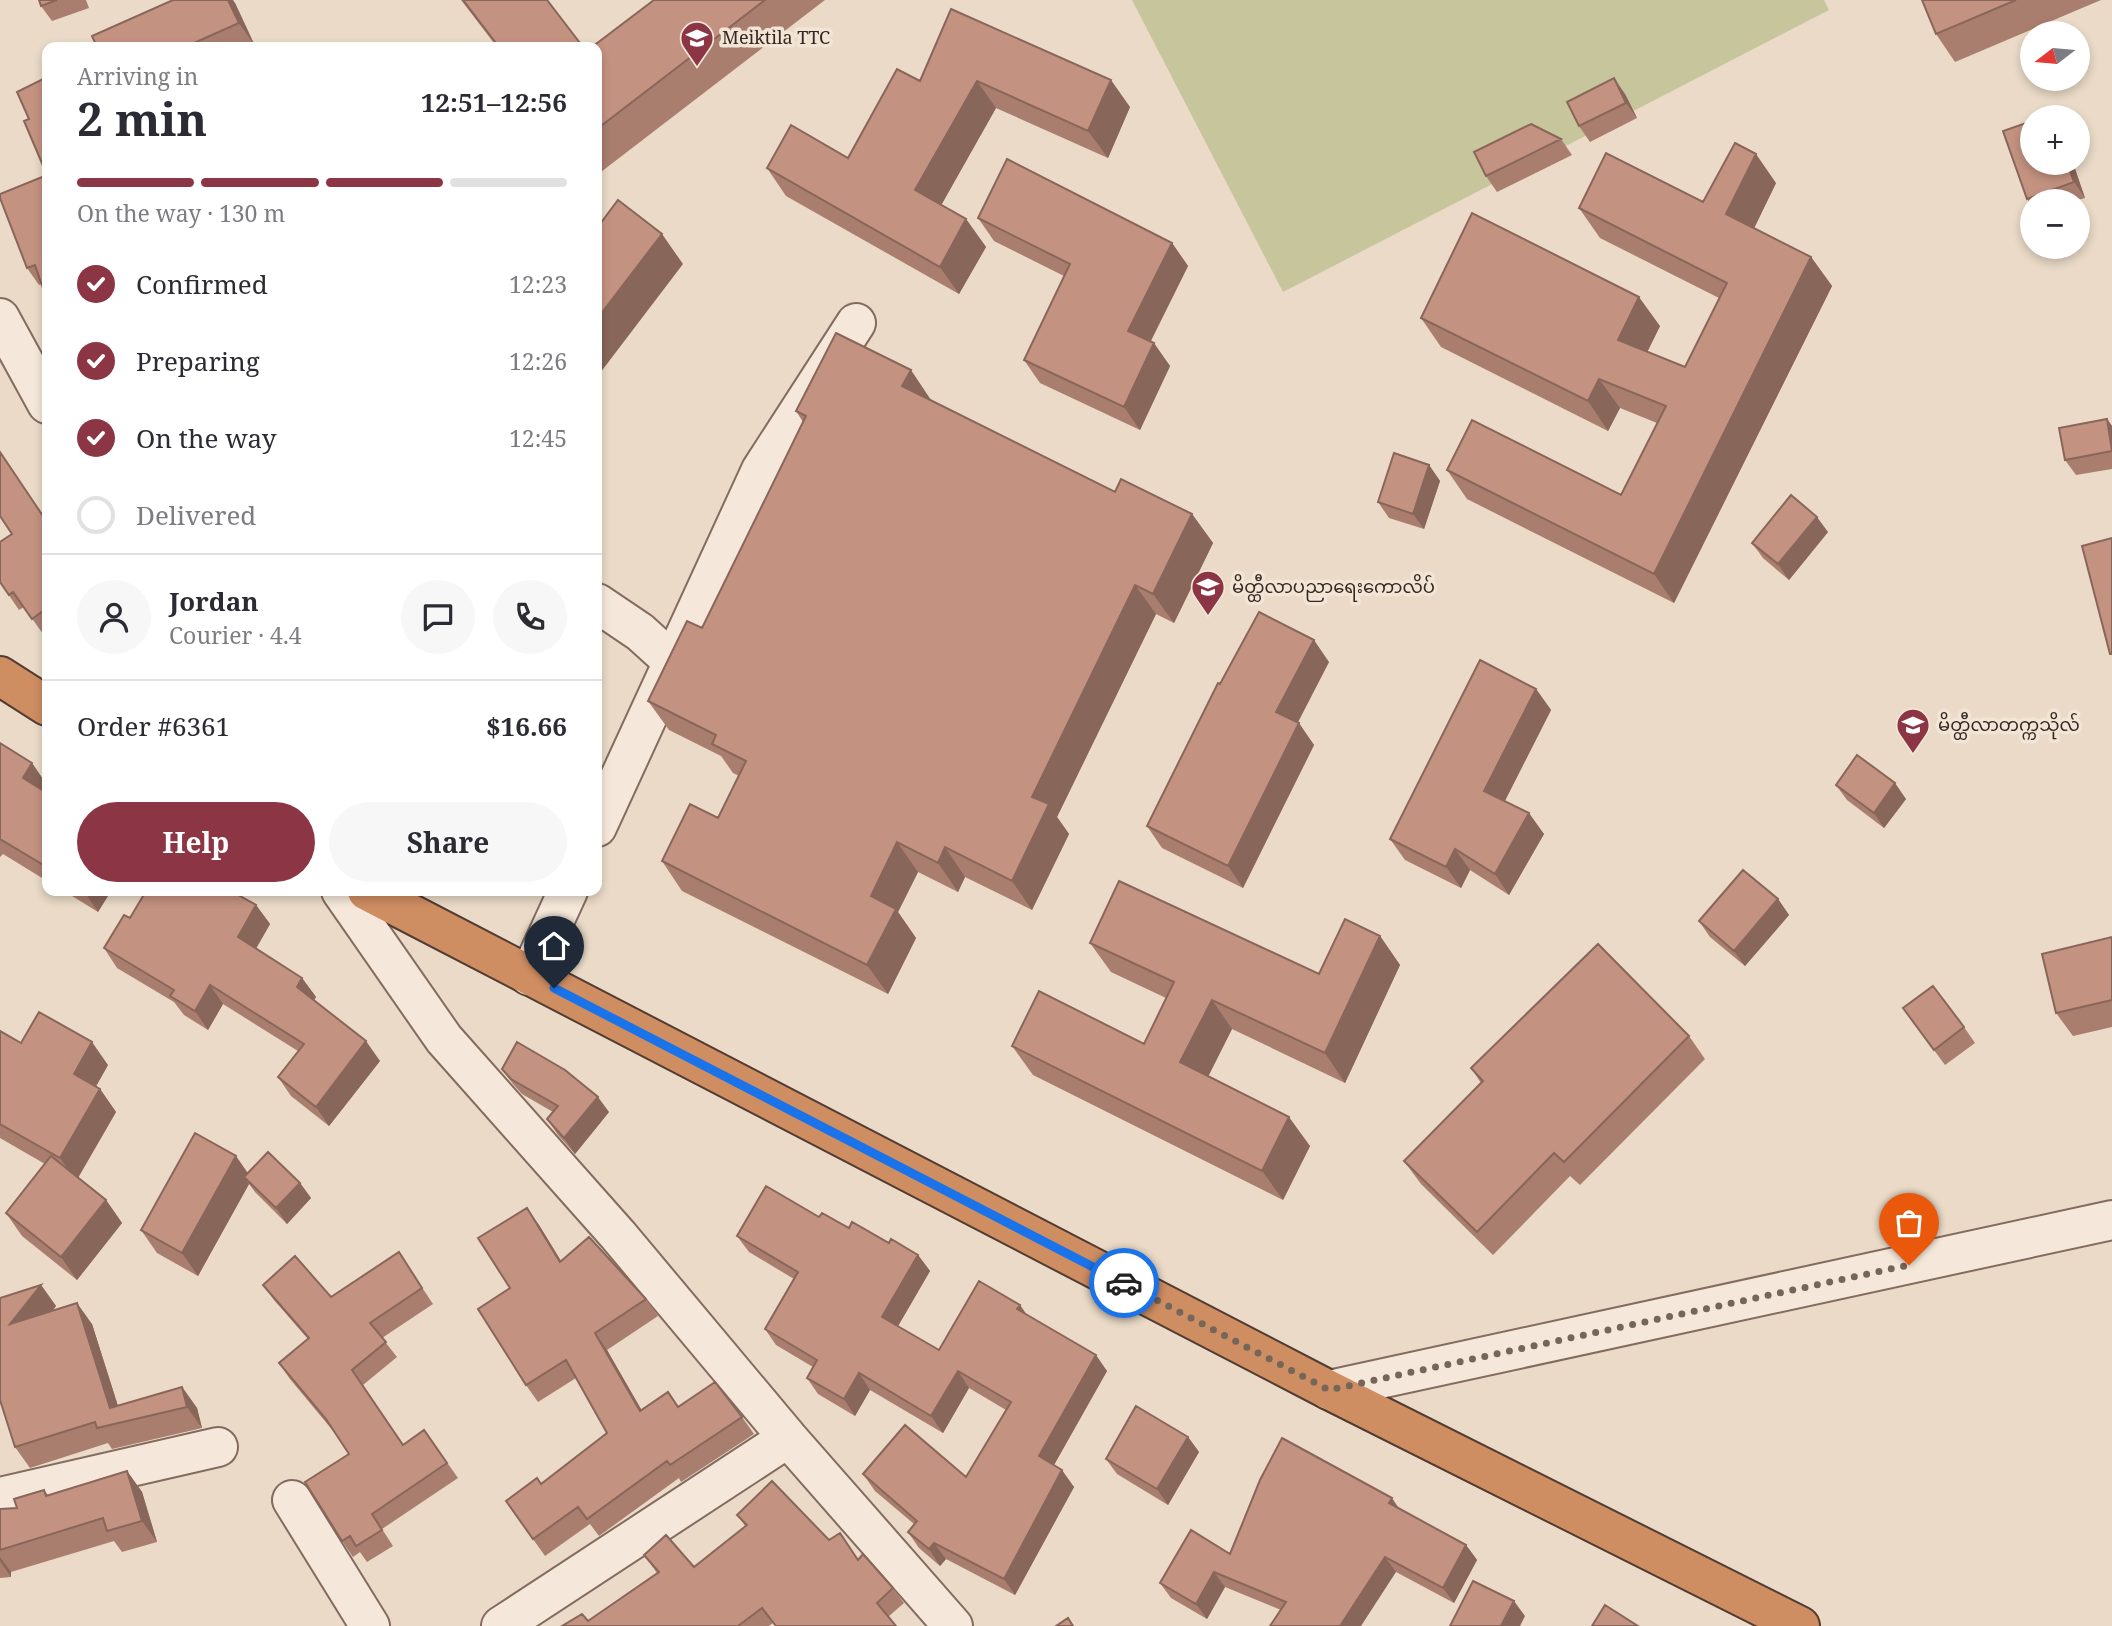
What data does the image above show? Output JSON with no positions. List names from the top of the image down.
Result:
{
  "places": {
    "school or university": ["Meiktila TTC", "မိတ္ထီလာပညာရေးကောလိပ်", "မိတ္ထီလာတက္ကသိုလ်"]
  },
  "north": "left",
  "page": {
    "map_buttons": ["+", "−"],
    "heading": ["2 min", "Arriving in", "12:51–12:56"],
    "panel": [
      "Jordan",
      "Courier · 4.4",
      "Order #6361",
      "$16.66"
    ],
    "bar": "On the way · 130 m",
    "list": [
      ["Confirmed", "12:23"],
      ["Preparing", "12:26"],
      ["On the way", "12:45"],
      "Delivered"
    ],
    "buttons": ["Help", "Share"]
  }
}
